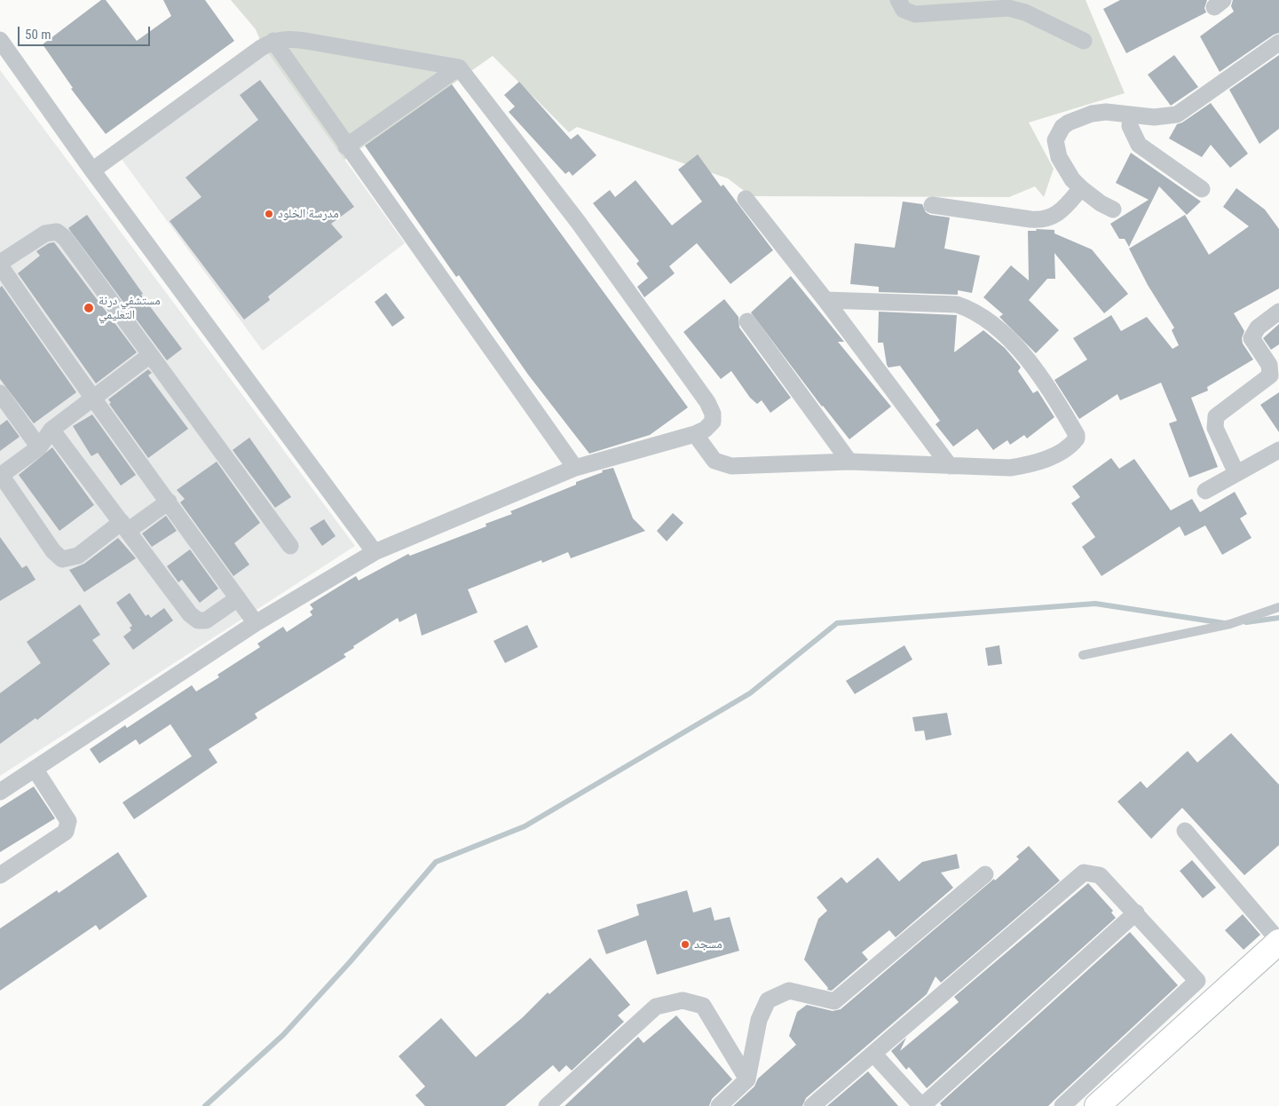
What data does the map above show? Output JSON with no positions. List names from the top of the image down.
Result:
{
  "places": ["مدرسة الخلود", "مستشفي درنة التعليمي", "مسجد"],
  "scale_bar": "50 m"
}
